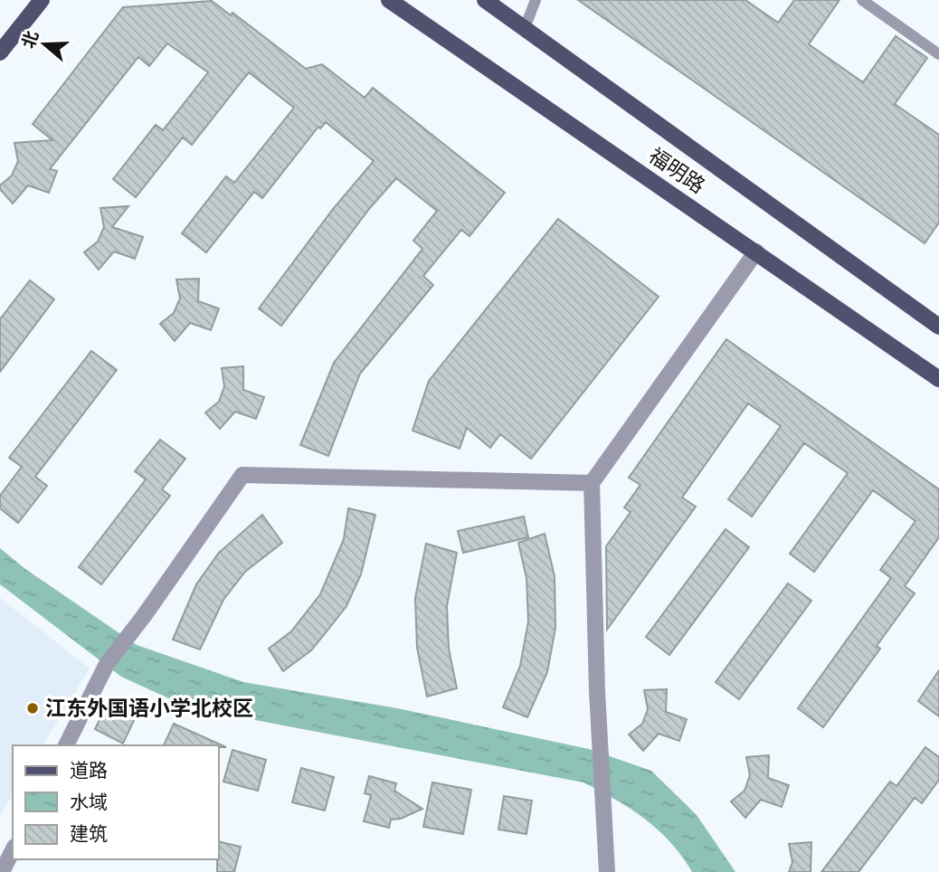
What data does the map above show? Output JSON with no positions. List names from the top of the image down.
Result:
{
  "streets": {
    "main road": ["福明路"]
  },
  "places": ["江东外国语小学北校区"],
  "legend": ["道路", "水域", "建筑"],
  "north": "left"
}
